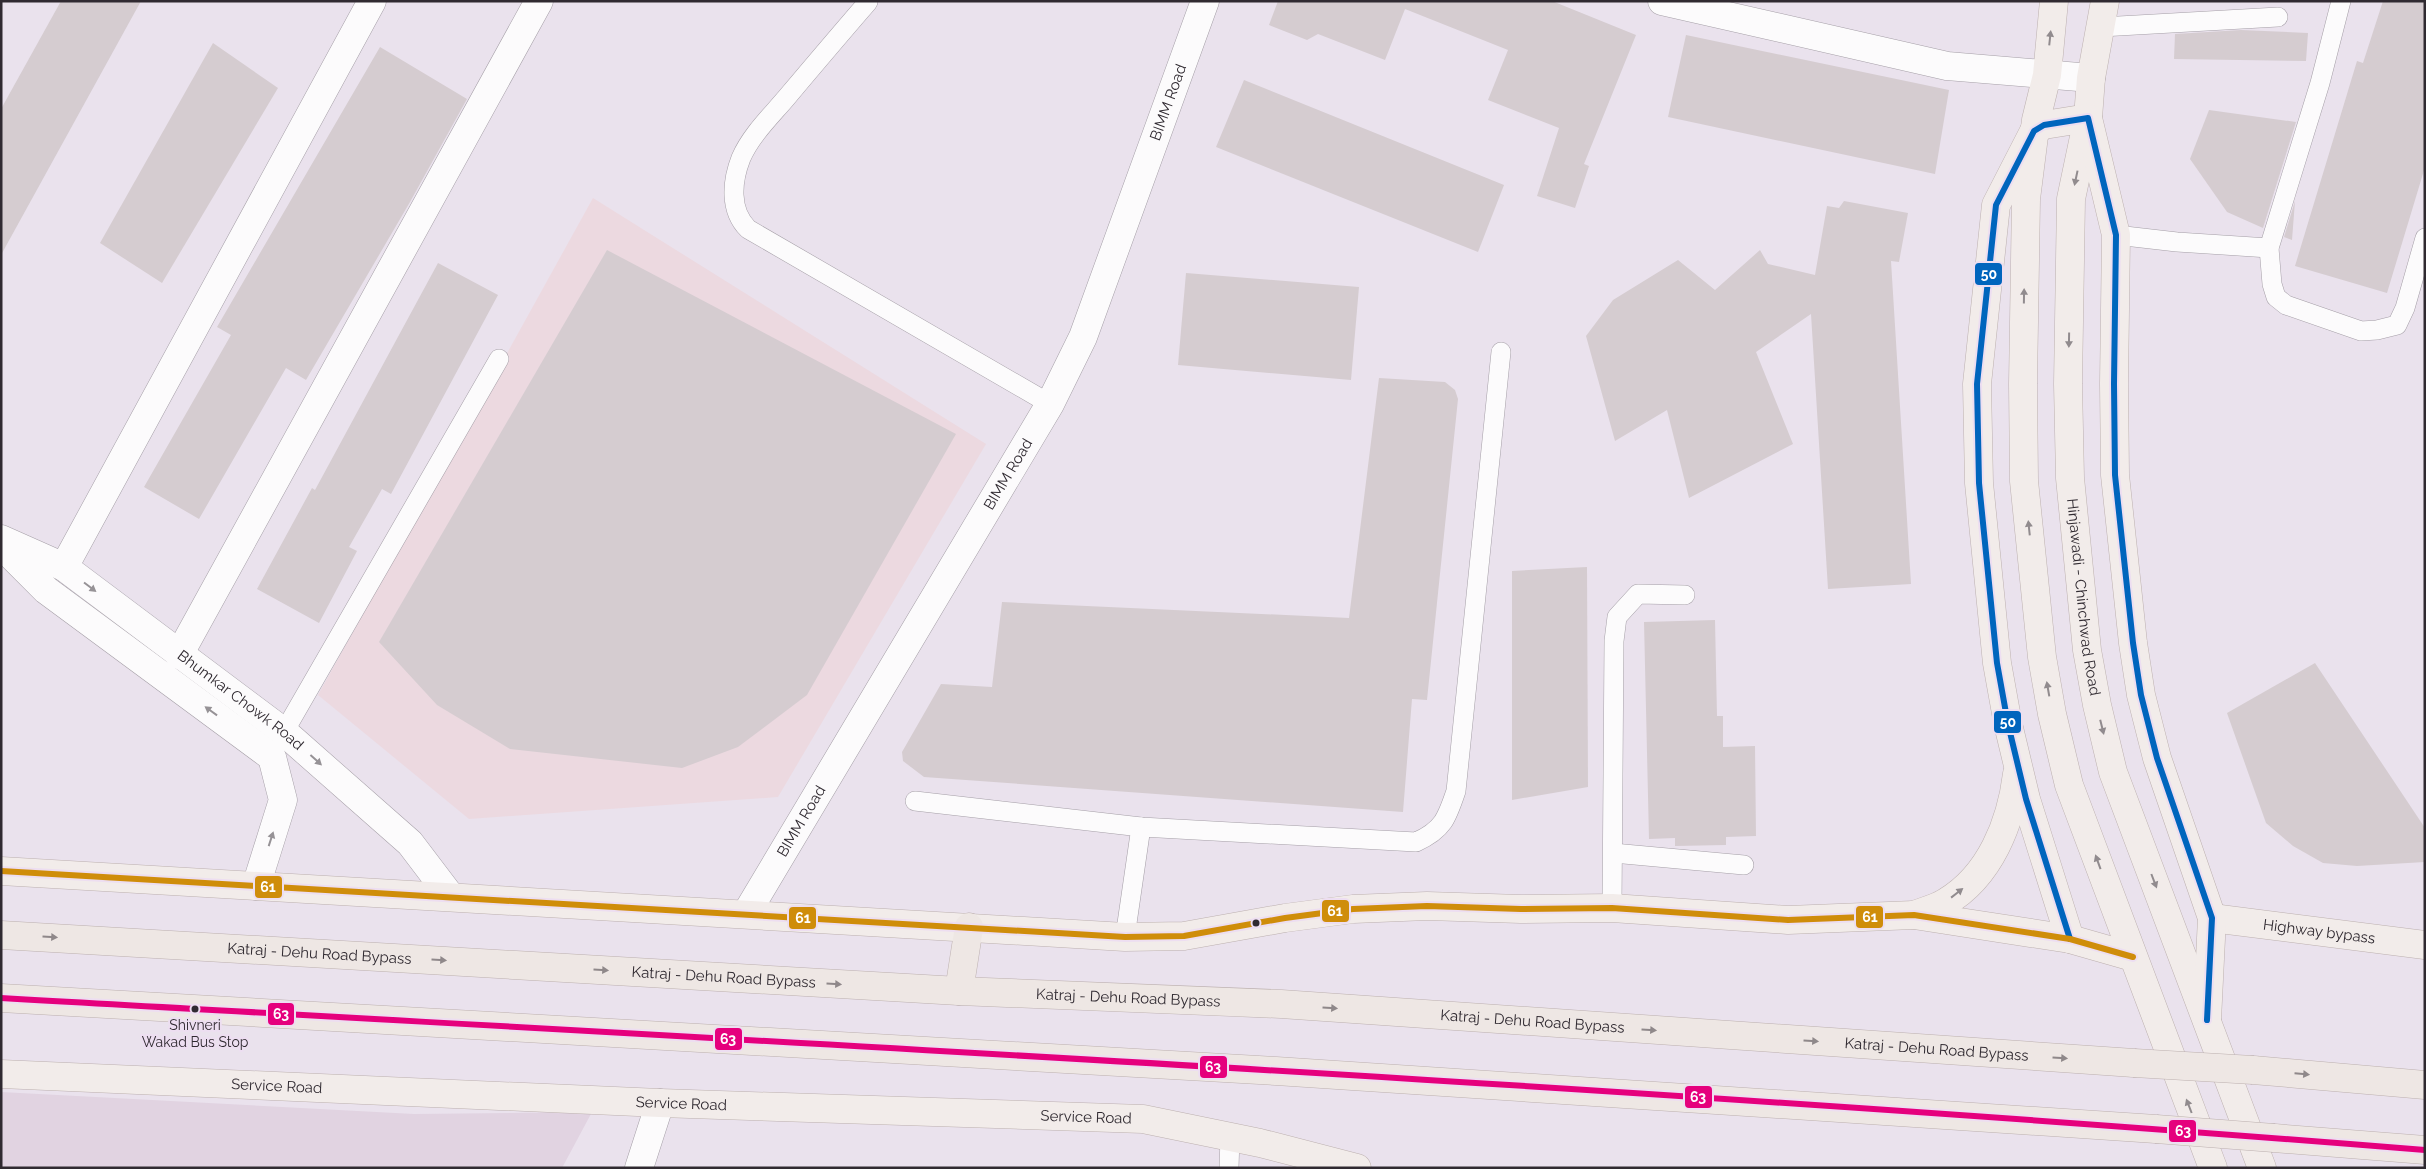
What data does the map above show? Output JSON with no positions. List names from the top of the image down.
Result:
{
  "streets": {
    "highway": ["Katraj - Dehu Road Bypass"],
    "main road": ["Hinjawadi - Chinchwad Road", "Highway bypass", "Service Road"],
    "street": ["BIMM Road", "Bhumkar Chowk Road"]
  },
  "places": ["Shivneri Wakad Bus Stop"],
  "lines": ["transit line 50", "transit line 61", "transit line 63"]
}
